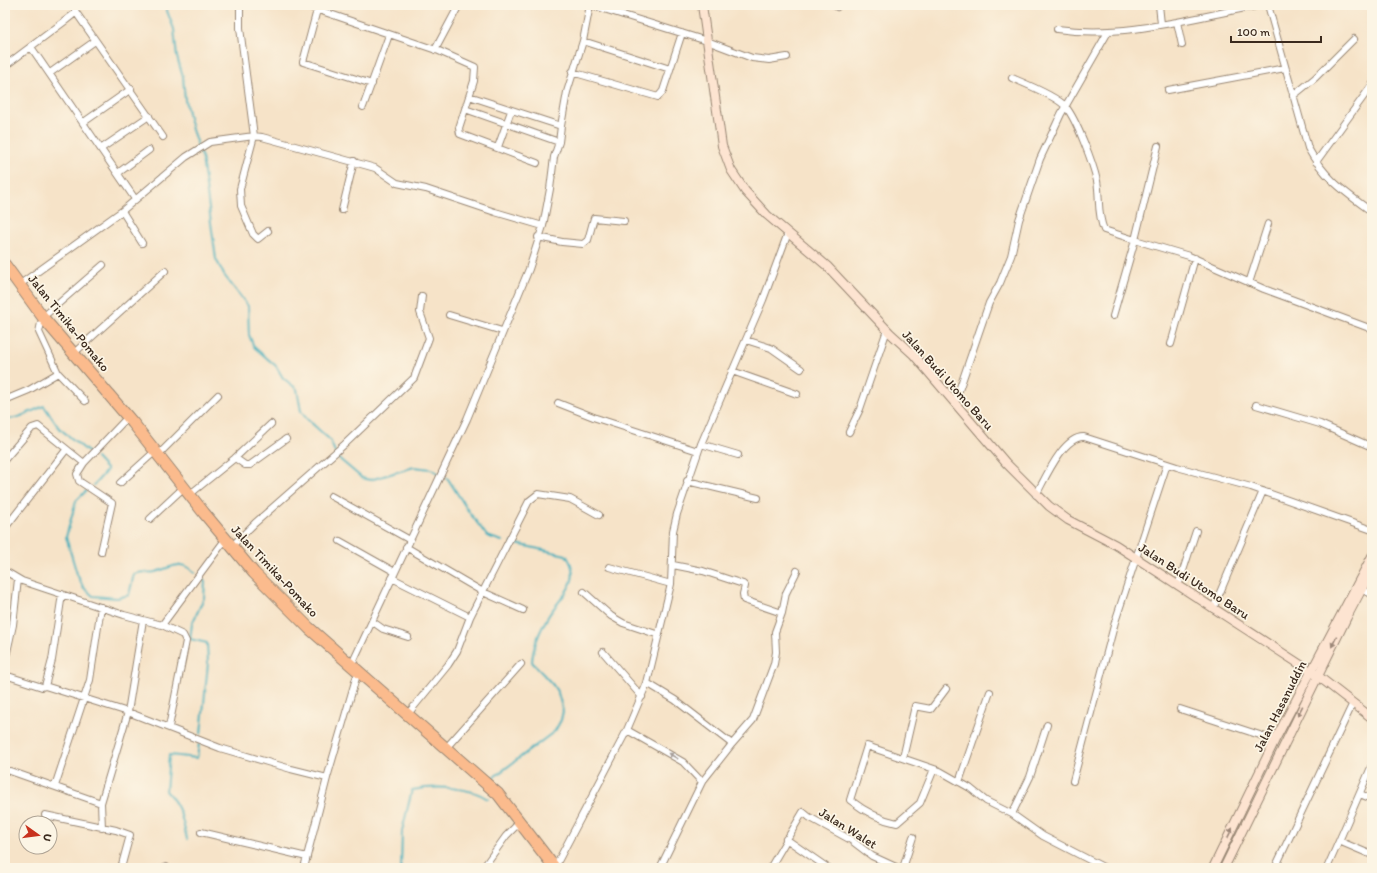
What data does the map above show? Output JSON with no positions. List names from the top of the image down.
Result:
{
  "streets": {
    "highway": ["Jalan Timika-Pomako"],
    "street": ["Jalan Budi Utomo Baru", "Jalan Hasanuddin", "Jalan Walet"]
  },
  "crossings": [
    ["Jalan Budi Utomo Baru", "Jalan Hasanuddin"]
  ],
  "scale_bar": "100 m",
  "north": "right"
}
